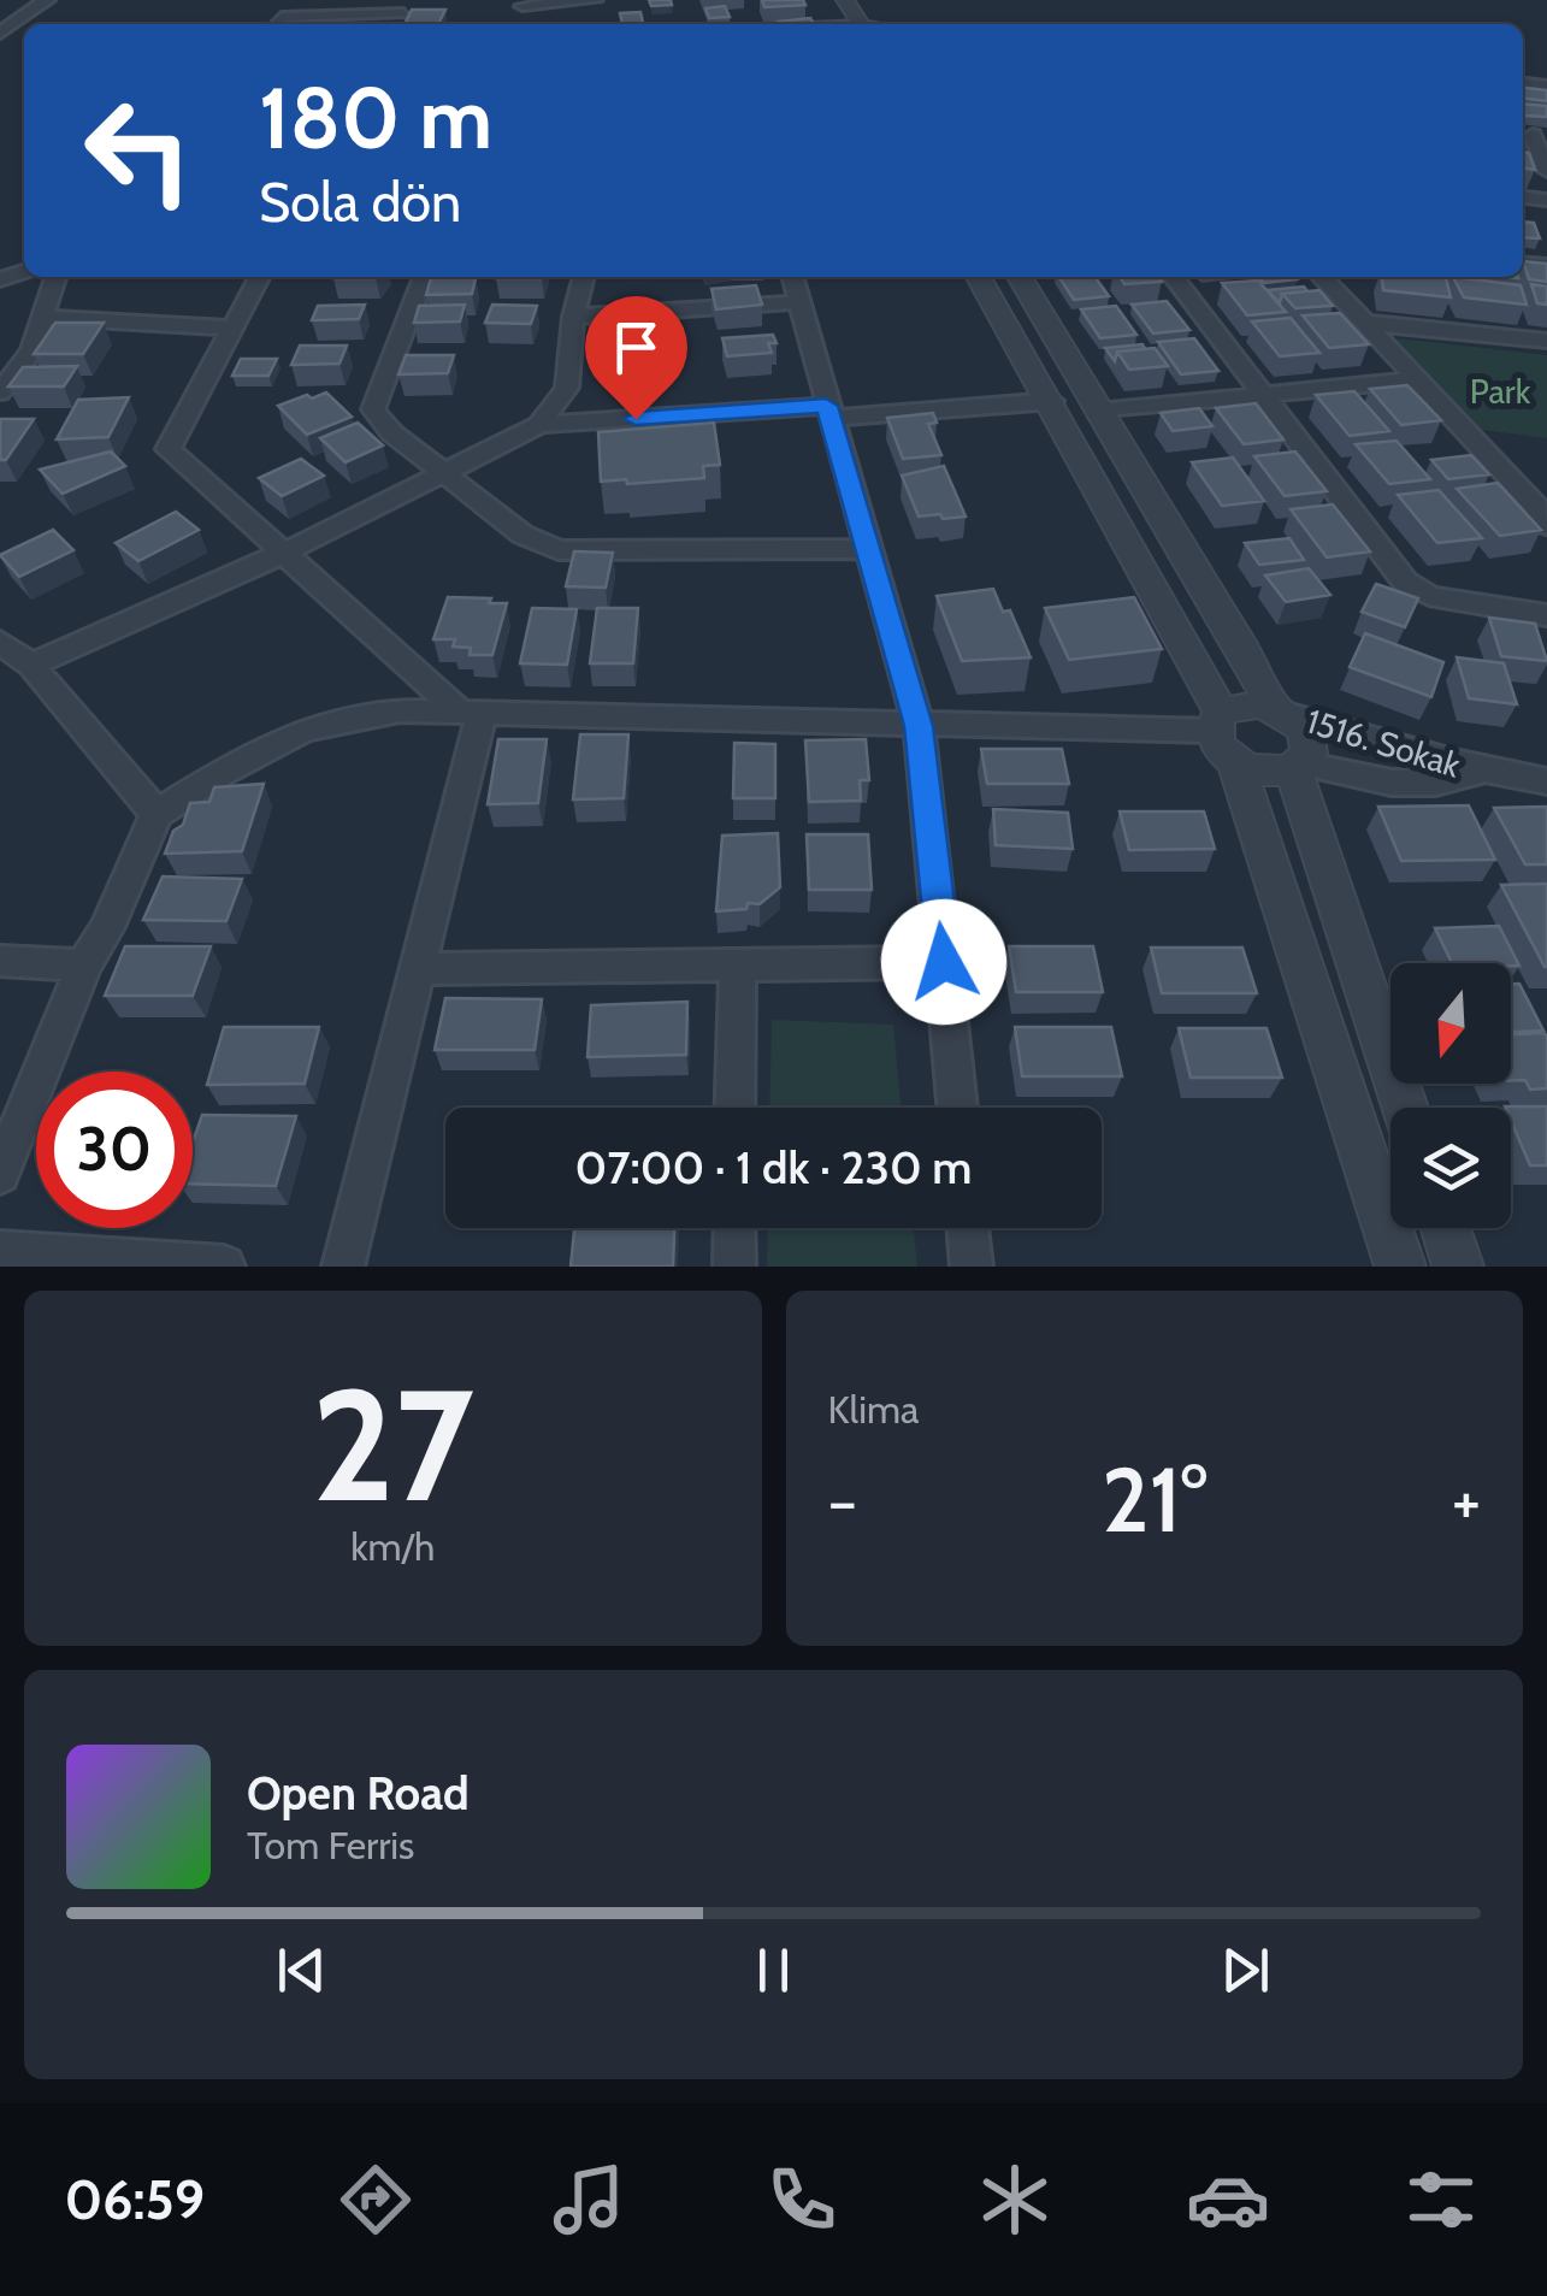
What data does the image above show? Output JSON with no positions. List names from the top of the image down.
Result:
{
  "streets": {
    "street": ["1516. Sokak"]
  },
  "parks": ["Park"],
  "north": "bottom",
  "page": {
    "turn": ["180 m", "Sola dön"],
    "limit": "30",
    "trip": "07:00 · 1 dk · 230 m",
    "tile": [
      ["27", "km/h"],
      "Klima"
    ],
    "heat": ["−", "21°", "+"],
    "song": ["Open Road", "Tom Ferris"],
    "tabs": "06:59"
  }
}
